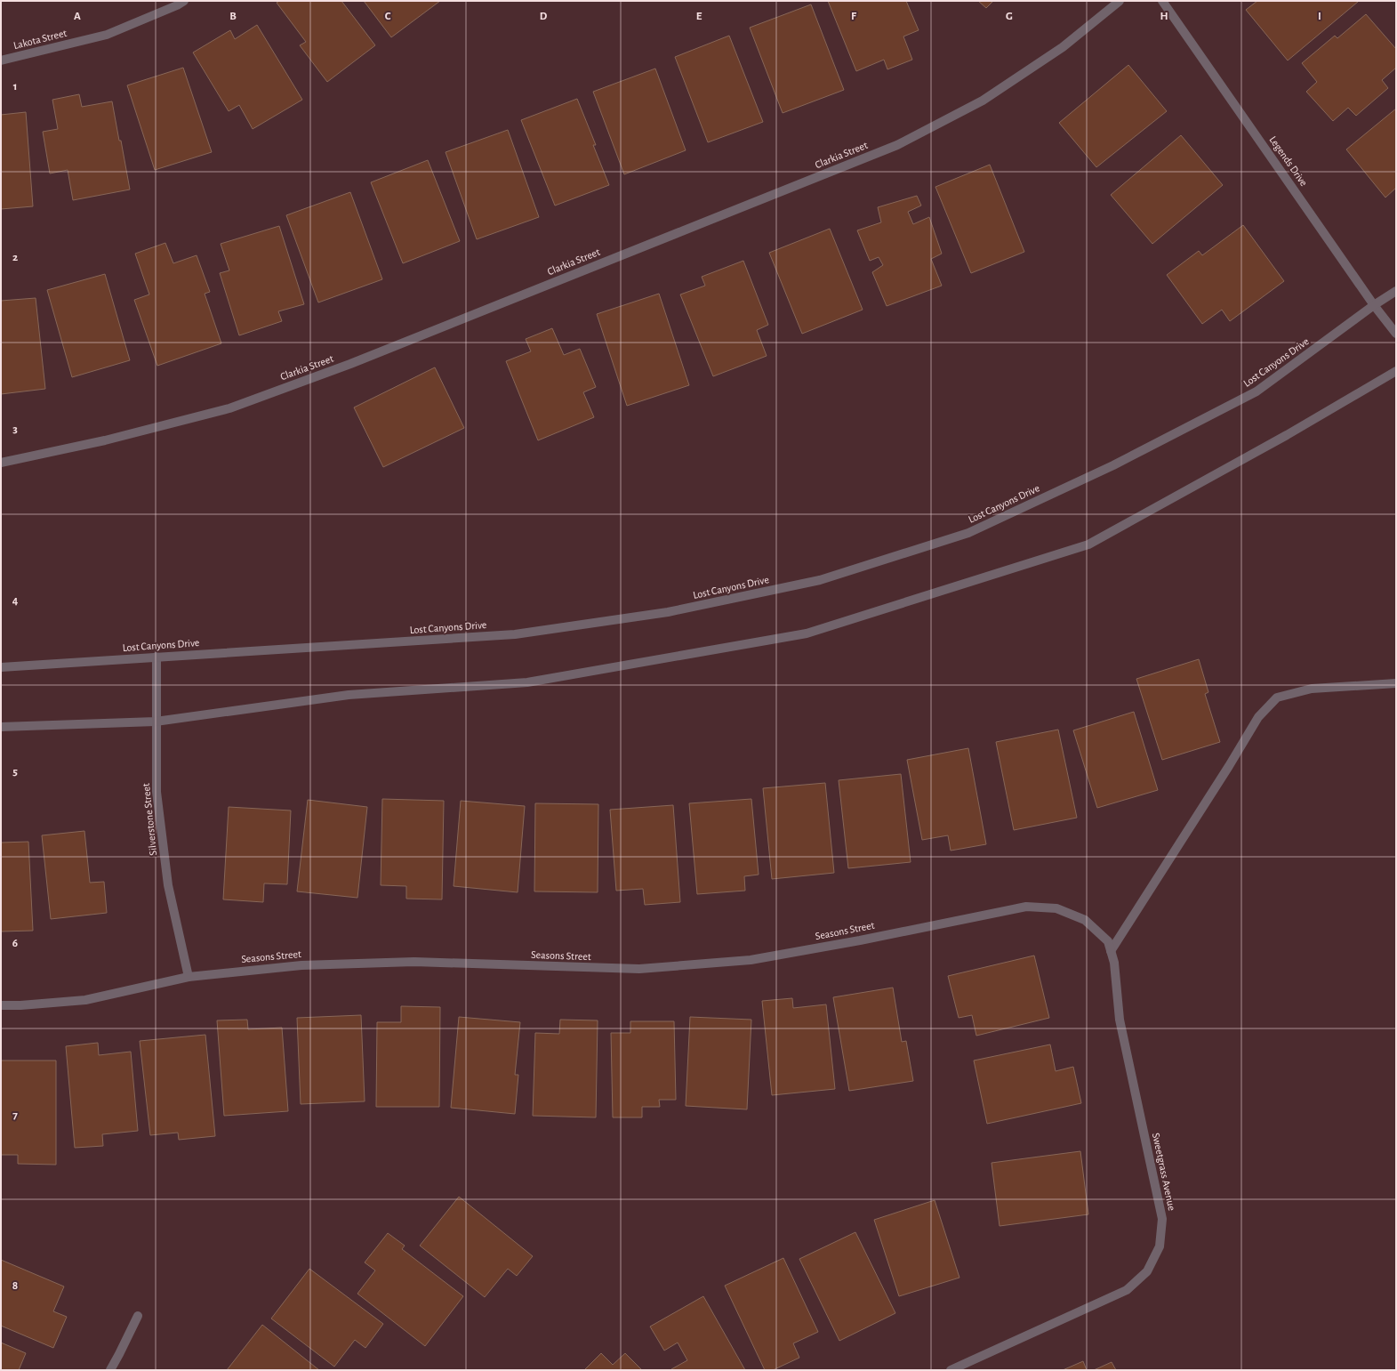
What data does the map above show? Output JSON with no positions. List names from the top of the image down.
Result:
{
  "streets": {
    "street": [
      "Lakota Street",
      "Clarkia Street",
      "Legends Drive",
      "Lost Canyons Drive",
      "Silverstone Street",
      "Seasons Street",
      "Sweetgrass Avenue"
    ]
  },
  "crossings": [
    ["Legends Drive", "Lost Canyons Drive"],
    ["Lost Canyons Drive", "Silverstone Street"],
    ["Silverstone Street", "Seasons Street"],
    ["Seasons Street", "Sweetgrass Avenue"]
  ],
  "grid": {
    "columns": [
      "A",
      "B",
      "C",
      "D",
      "E",
      "F",
      "G",
      "H",
      "I"
    ],
    "rows": [
      "1",
      "2",
      "3",
      "4",
      "5",
      "6",
      "7",
      "8"
    ]
  }
}
